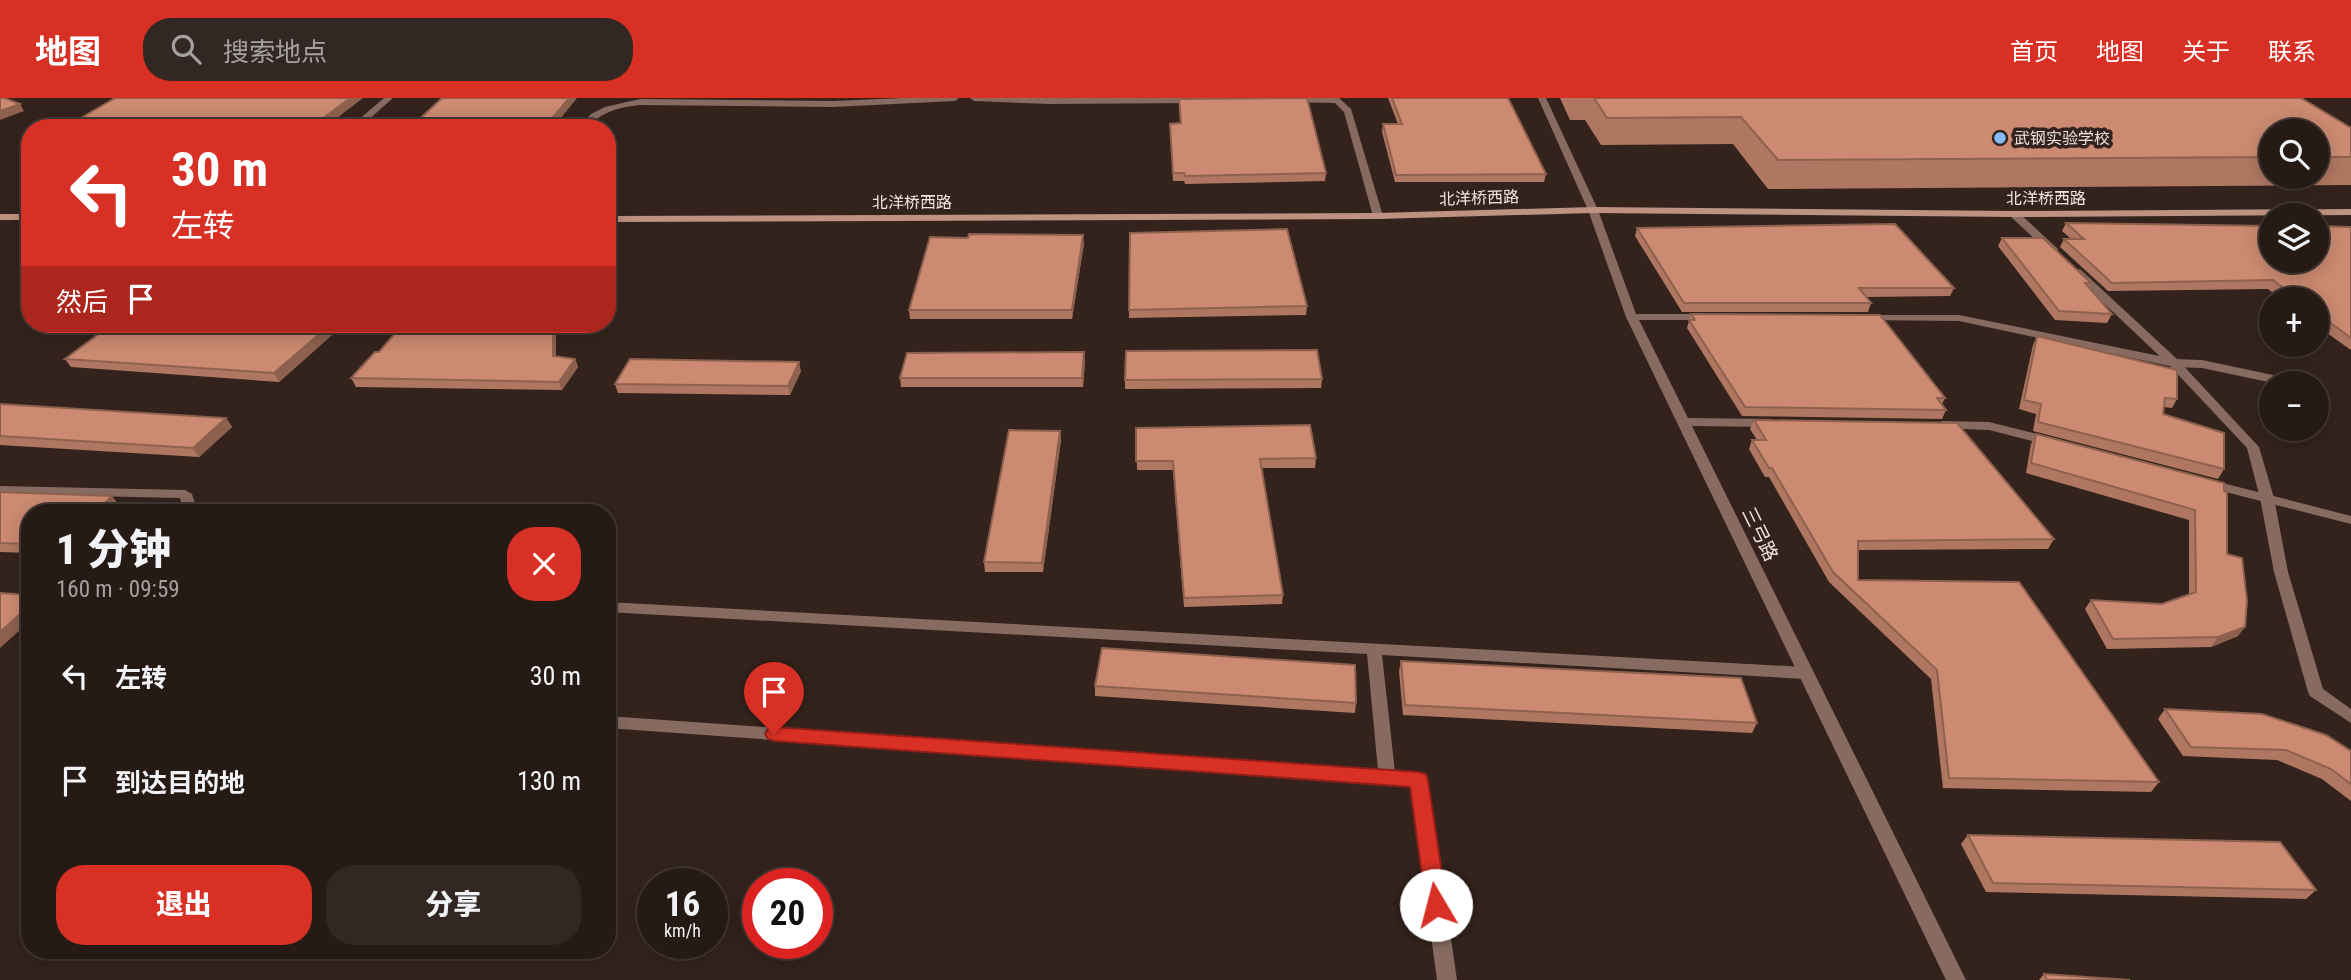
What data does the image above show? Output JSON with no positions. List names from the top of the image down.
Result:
{
  "streets": {
    "main road": ["北洋桥西路"],
    "street": ["三弓路"]
  },
  "crossings": [
    ["北洋桥西路", "三弓路"]
  ],
  "places": ["武钢实验学校"],
  "page": {
    "header": "地图",
    "search": "搜索地点",
    "nav": [
      "首页",
      "地图",
      "关于",
      "联系"
    ],
    "map_buttons": ["+", "−"],
    "turn": ["30 m", "左转"],
    "then": "然后",
    "heading": ["1 分钟", "160 m · 09:59"],
    "list": [
      {
        "name": "左转",
        "value": "30 m"
      },
      {
        "name": "到达目的地",
        "value": "130 m"
      }
    ],
    "buttons": ["退出", "分享"],
    "speed": "16 km/h",
    "limit": "20"
  }
}
